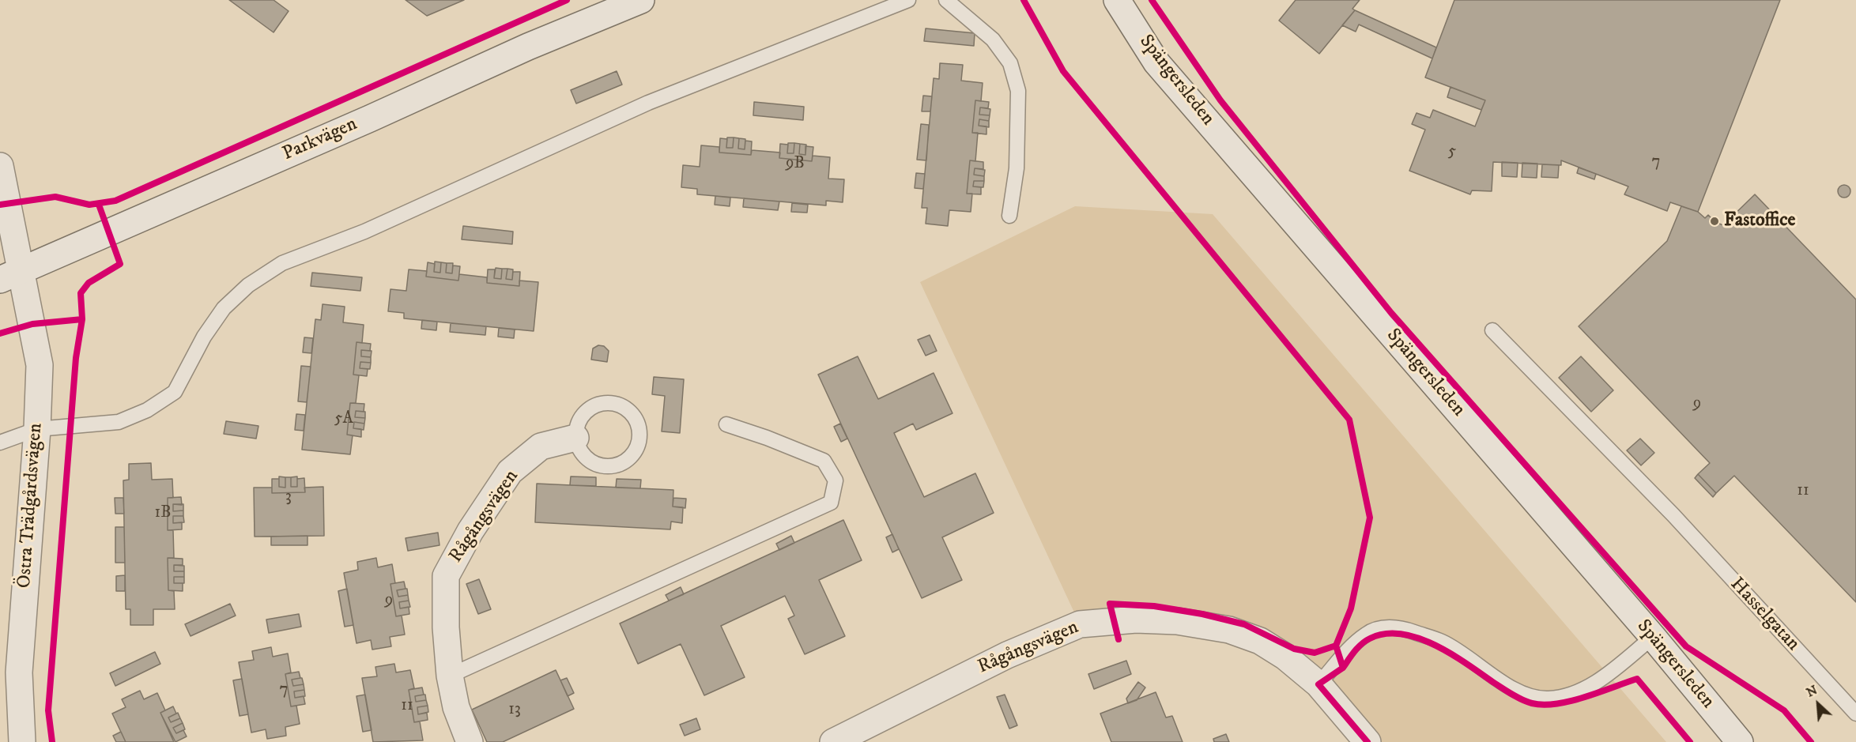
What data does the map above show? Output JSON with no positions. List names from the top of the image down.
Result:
{
  "streets": {
    "main road": [
      "Spängersleden",
      "Parkvägen",
      "Östra Trädgårdsvägen",
      "Rågångsvägen"
    ],
    "lane": ["Hasselgatan"]
  },
  "crossings": [
    ["Parkvägen", "Östra Trädgårdsvägen"]
  ],
  "places": ["Fastoffice"],
  "house_numbers": [
    "5",
    "7",
    "9B",
    "9",
    "5A",
    "11",
    "3",
    "1B",
    "9",
    "7",
    "11",
    "13"
  ],
  "north": "top left"
}
